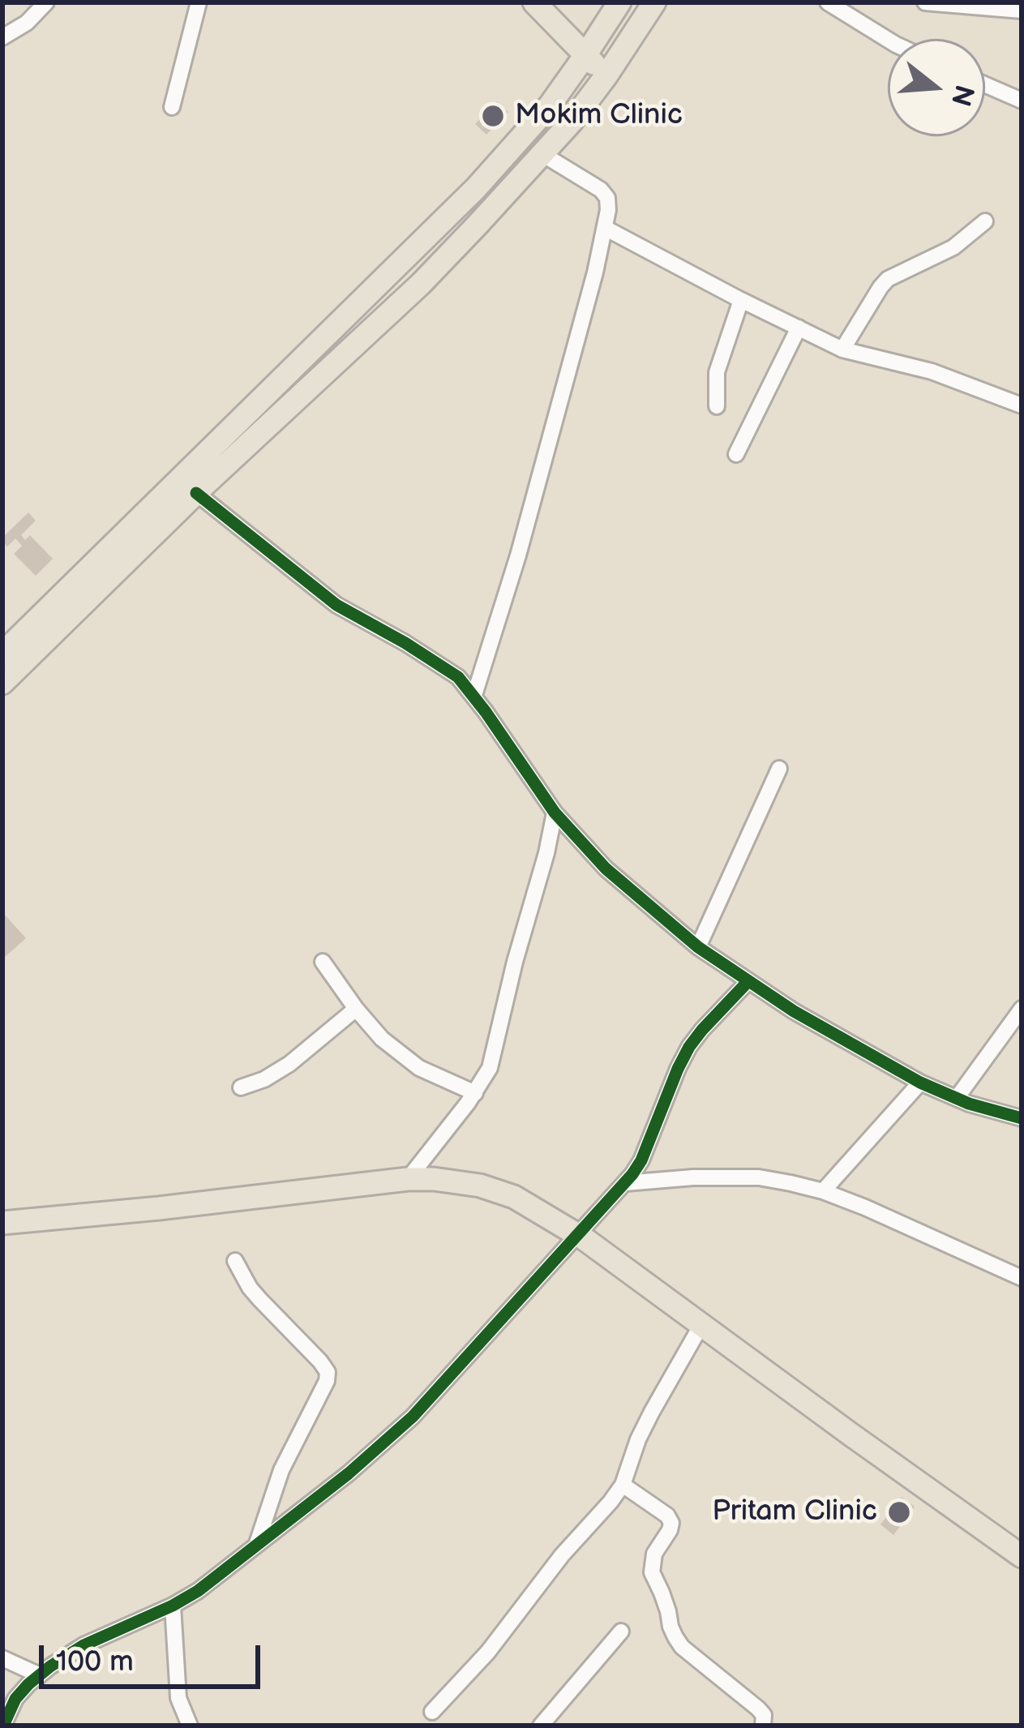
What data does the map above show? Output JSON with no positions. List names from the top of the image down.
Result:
{
  "places": ["Mokim Clinic", "Pritam Clinic"],
  "scale_bar": "100 m",
  "north": "right"
}
